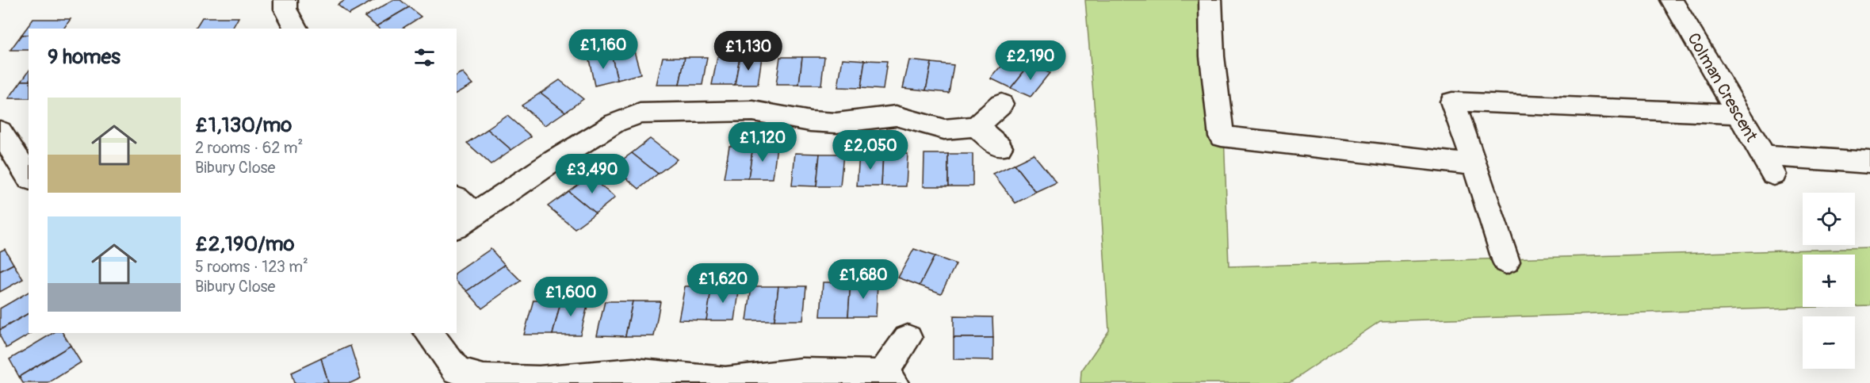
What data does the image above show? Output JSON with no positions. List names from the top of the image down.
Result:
{
  "streets": {
    "street": ["Colman Crescent"]
  },
  "page": {
    "heading": "9 homes",
    "price": [
      "£1,160",
      "£1,130",
      "£2,190",
      "£1,120",
      "£2,050",
      "£3,490",
      "£1,680",
      "£1,620",
      "£1,600"
    ],
    "list": [
      {
        "name": "£1,130/mo",
        "note": "2 rooms · 62 m² · Bibury Close"
      },
      {
        "name": "£2,190/mo",
        "note": "5 rooms · 123 m² · Bibury Close"
      }
    ],
    "map_buttons": ["+", "−"]
  }
}
